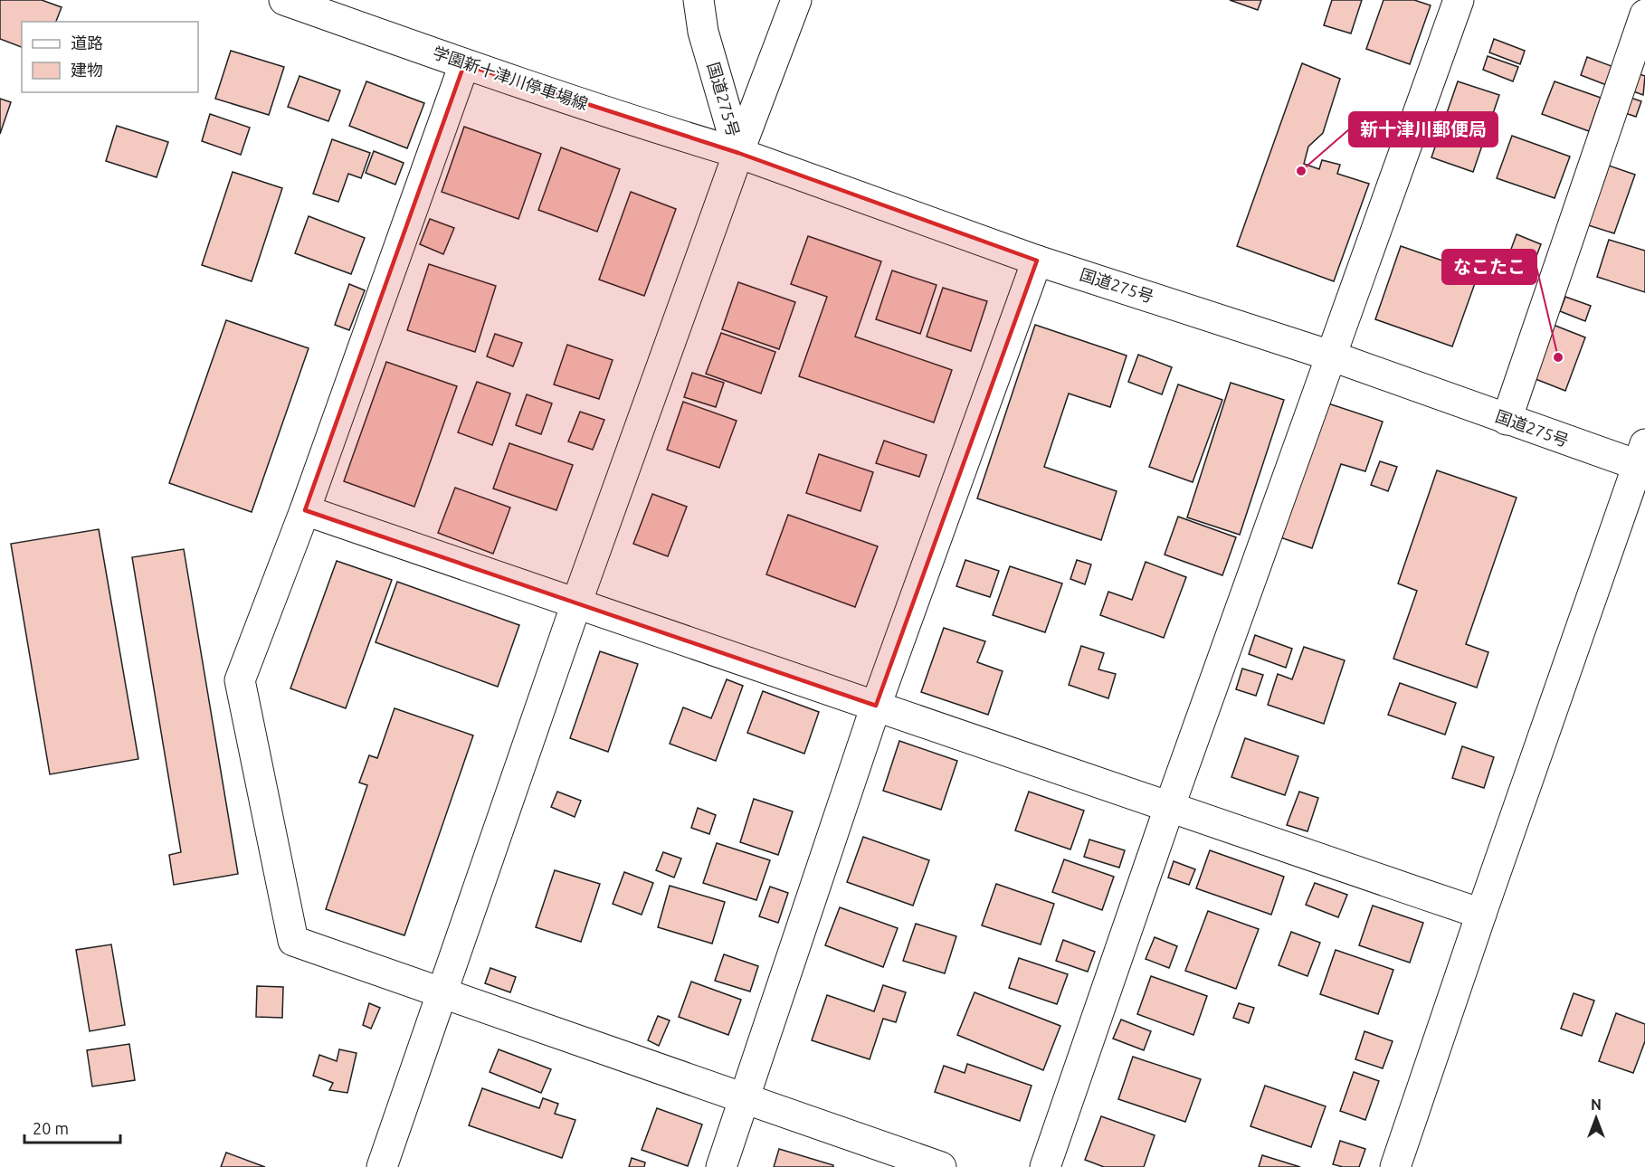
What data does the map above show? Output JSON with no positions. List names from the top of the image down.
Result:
{
  "streets": {
    "main road": ["学園新十津川停車場線", "国道275号"]
  },
  "crossings": [
    ["学園新十津川停車場線", "国道275号"]
  ],
  "places": ["新十津川郵便局", "なこたこ"],
  "legend": ["道路", "建物"],
  "scale_bar": "20 m",
  "north": "top"
}
